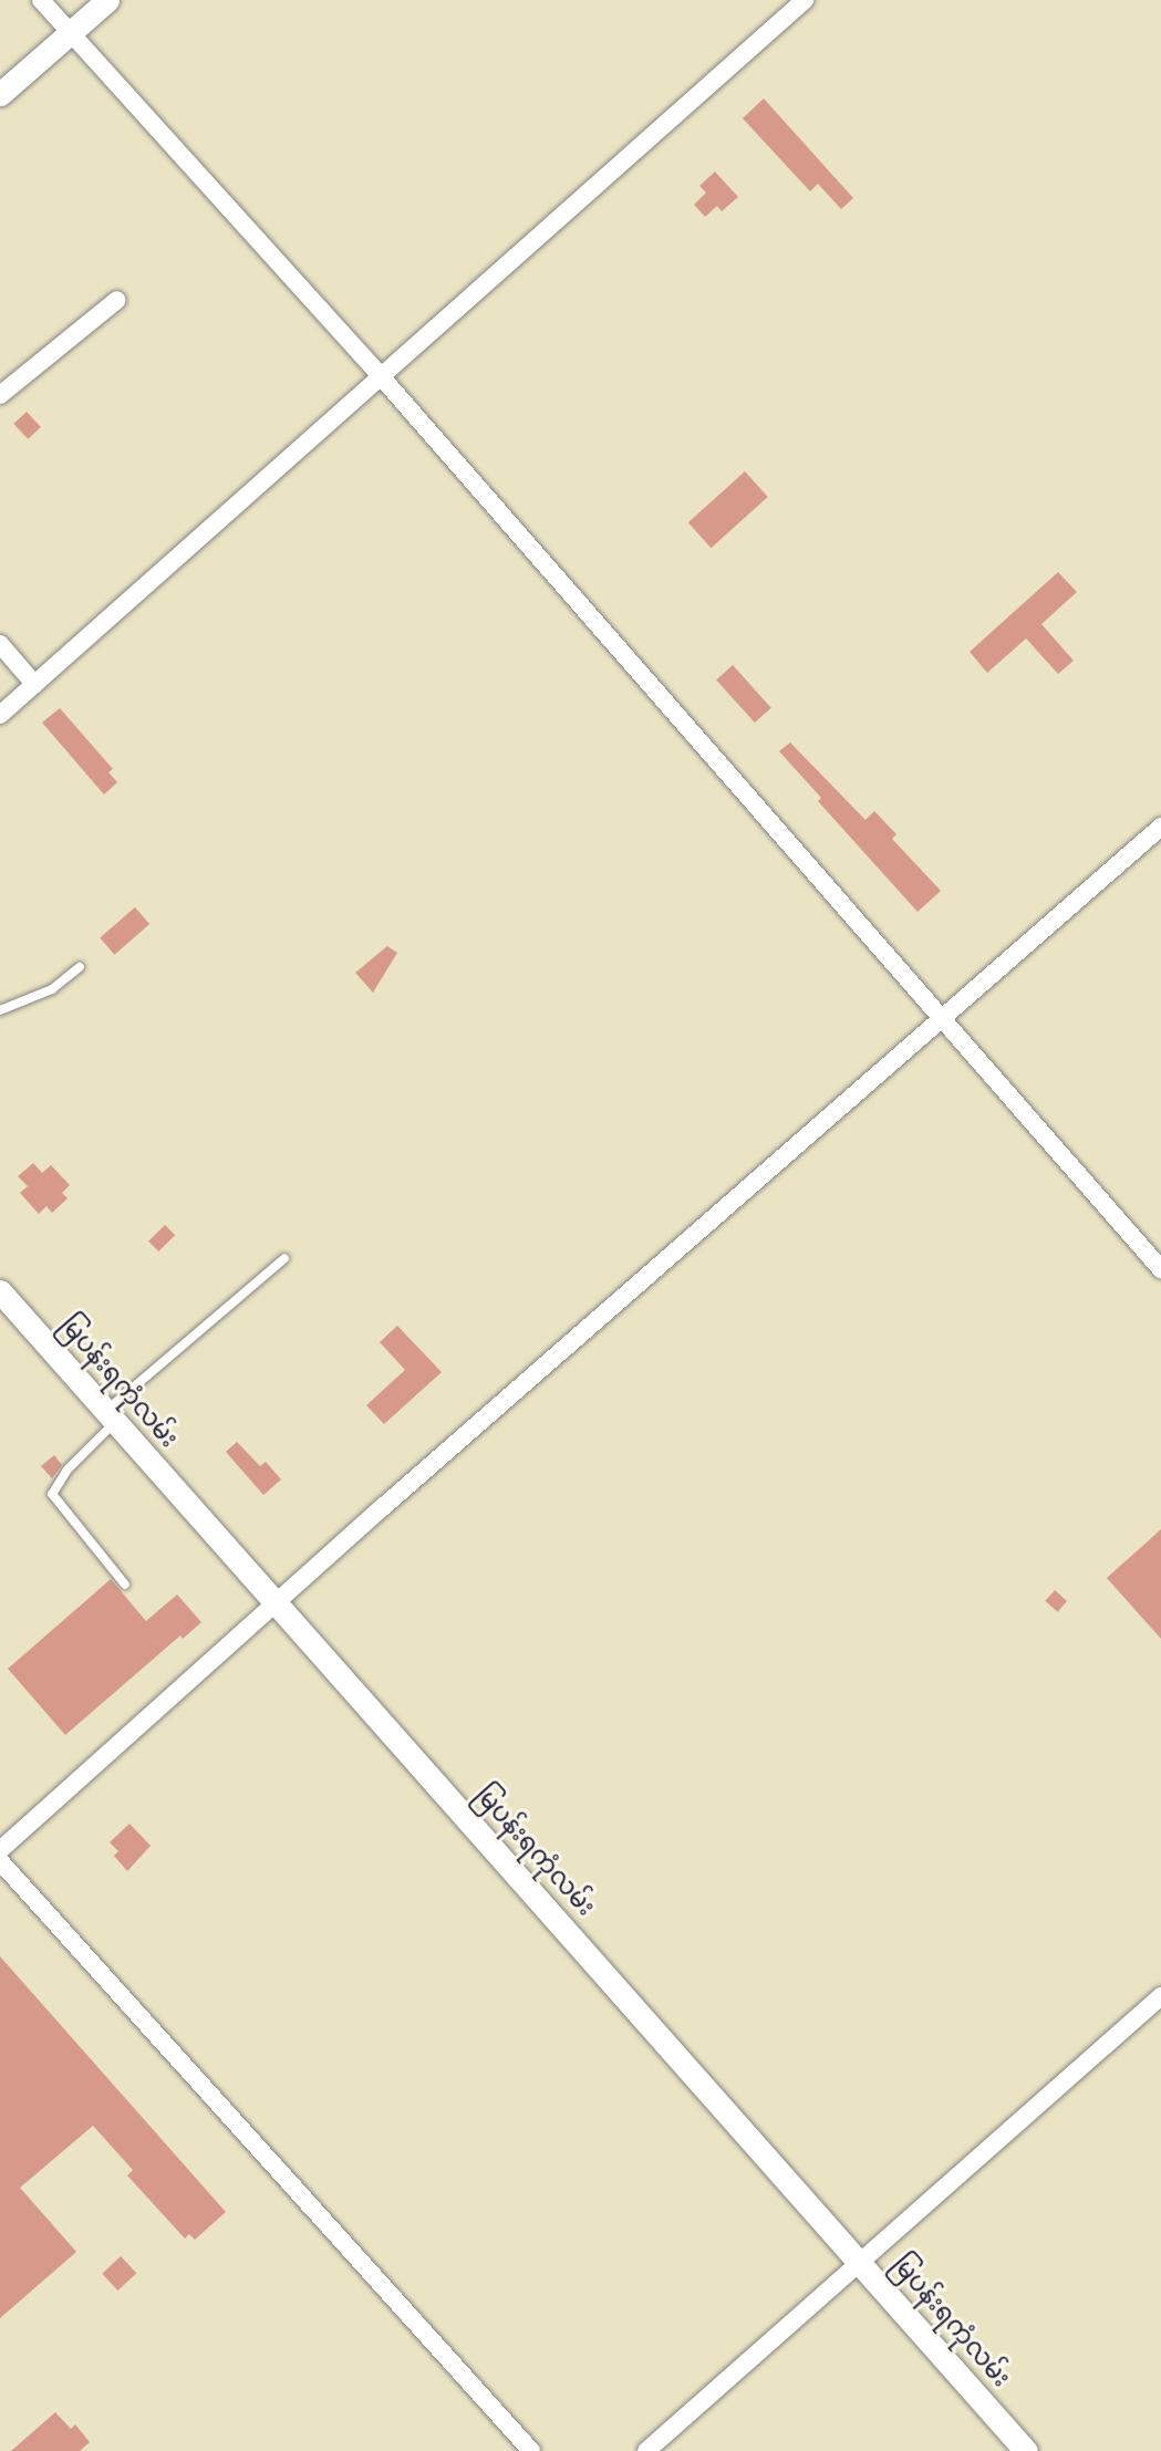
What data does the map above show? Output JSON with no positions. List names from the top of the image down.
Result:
{
  "streets": {
    "street": ["မြပန်းရကုံလမ်း"]
  }
}
